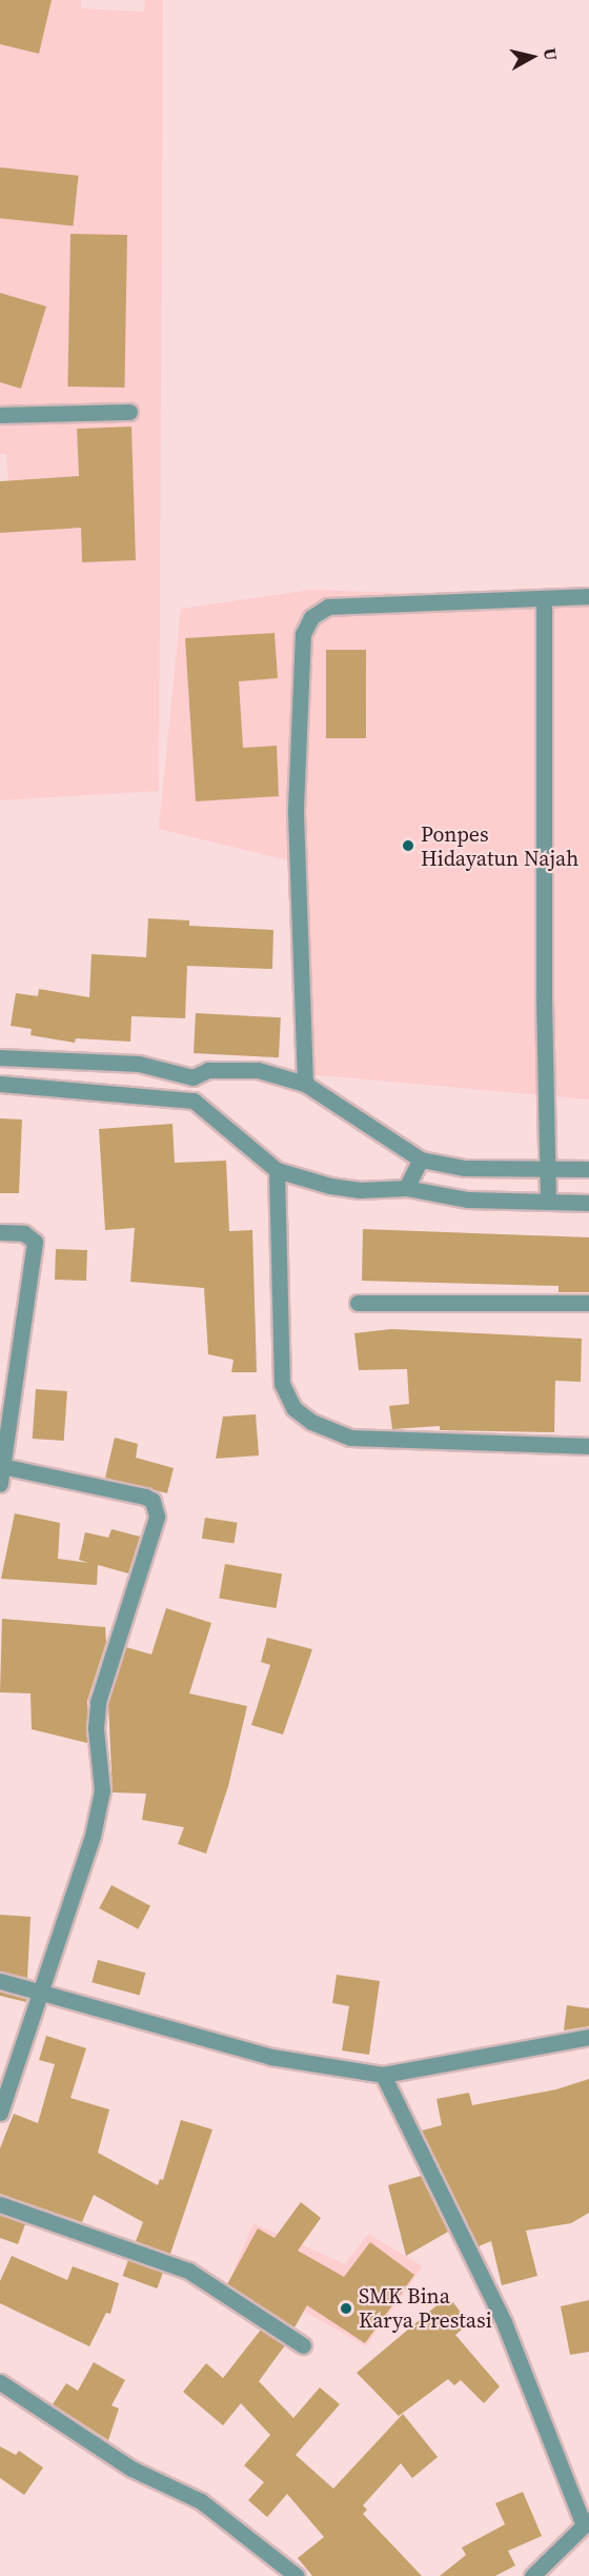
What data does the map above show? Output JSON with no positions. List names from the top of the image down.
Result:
{
  "places": ["Ponpes Hidayatun Najah", "SMK Bina Karya Prestasi"],
  "north": "right"
}
